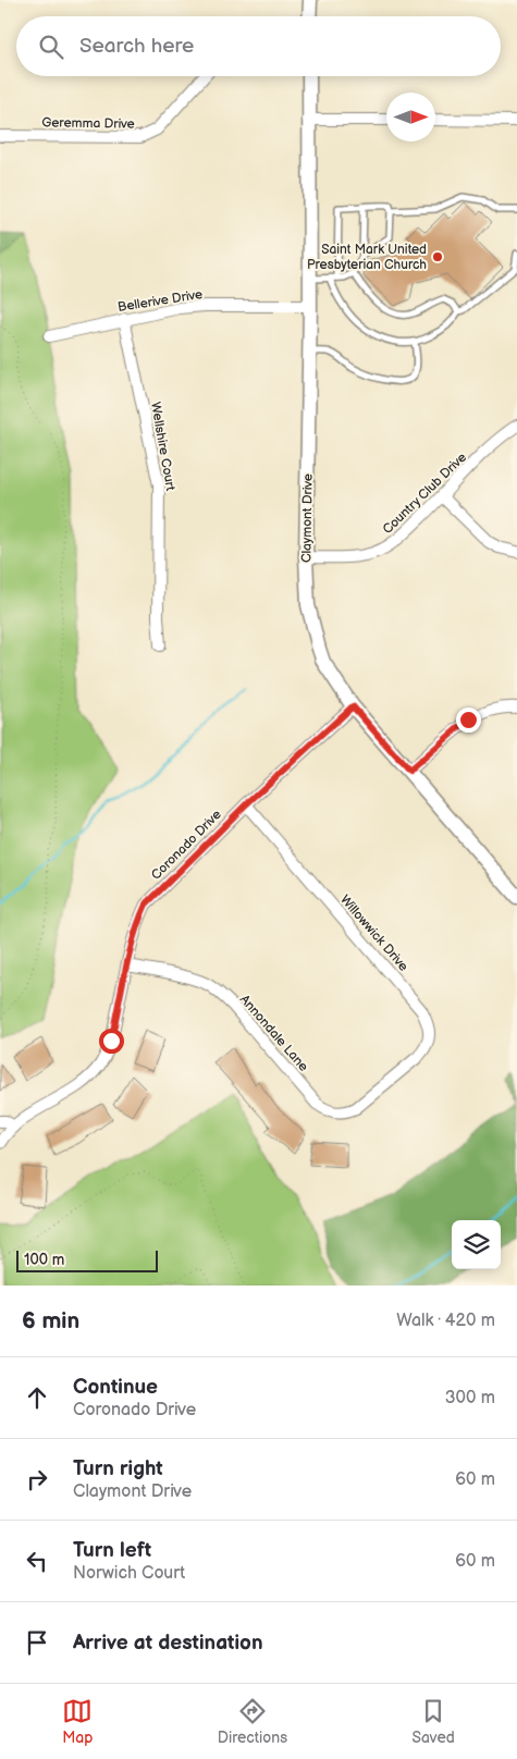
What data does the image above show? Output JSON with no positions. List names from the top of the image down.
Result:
{
  "streets": {
    "street": [
      "Geremma Drive",
      "Bellerive Drive",
      "Wellshire Court",
      "Country Club Drive",
      "Claymont Drive",
      "Coronado Drive",
      "Willowwick Drive",
      "Annondale Lane"
    ]
  },
  "crossings": [
    ["Bellerive Drive", "Wellshire Court"],
    ["Bellerive Drive", "Claymont Drive"],
    ["Country Club Drive", "Claymont Drive"],
    ["Claymont Drive", "Coronado Drive"],
    ["Coronado Drive", "Willowwick Drive"],
    ["Coronado Drive", "Annondale Lane"],
    ["Willowwick Drive", "Annondale Lane"]
  ],
  "places": ["Saint Mark United Presbyterian Church"],
  "scale_bar": "100 m",
  "north": "right",
  "page": {
    "search": "Search here",
    "scale": "100 m",
    "heading": ["6 min", "Walk · 420 m"],
    "list": [
      ["Continue", "Coronado Drive", "300 m"],
      ["Turn right", "Claymont Drive", "60 m"],
      ["Turn left", "Norwich Court", "60 m"],
      "Arrive at destination"
    ],
    "nav": ["Map", "Directions", "Saved"]
  }
}
